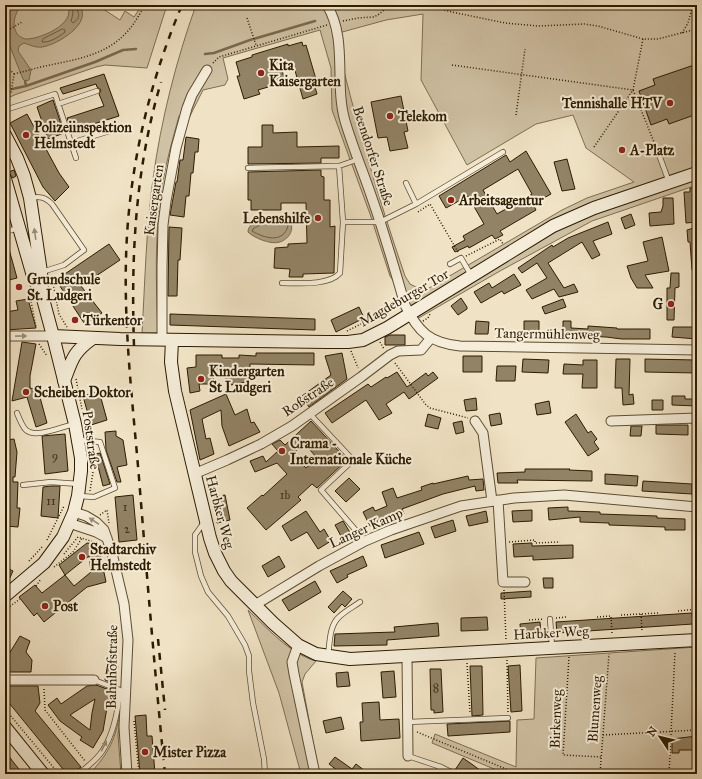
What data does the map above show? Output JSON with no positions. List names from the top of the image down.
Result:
{
  "streets": {
    "main road": ["Magdeburger Tor", "Poststraße", "Harbker Weg"],
    "street": [
      "Beendorfer Straße",
      "Kaisergarten",
      "Tangermühlenweg",
      "Roßstraße",
      "Langer Kamp",
      "Bahnhofstraße"
    ],
    "path": ["Blumenweg", "Birkenweg"]
  },
  "crossings": [
    ["Beendorfer Straße", "Magdeburger Tor"],
    ["Beendorfer Straße", "Tangermühlenweg"],
    ["Kaisergarten", "Magdeburger Tor"],
    ["Kaisergarten", "Harbker Weg"],
    ["Magdeburger Tor", "Tangermühlenweg"],
    ["Magdeburger Tor", "Poststraße"],
    ["Magdeburger Tor", "Harbker Weg"],
    ["Roßstraße", "Harbker Weg"],
    ["Poststraße", "Bahnhofstraße"],
    ["Harbker Weg", "Langer Kamp"],
    ["Harbker Weg", "Blumenweg"],
    ["Harbker Weg", "Birkenweg"],
    ["Blumenweg", "Birkenweg"]
  ],
  "places": [
    "Kita Kaisergarten",
    "Tennishalle HTV",
    "Telekom",
    "Polizeiinspektion Helmstedt",
    "A-Platz",
    "Arbeitsagentur",
    "Lebenshilfe",
    "Grundschule St. Ludgeri",
    "G",
    "Türkentor",
    "Kindergarten St Ludgeri",
    "Scheiben Doktor",
    "Crama - Internationale Küche",
    "Stadtarchiv Helmstedt",
    "Post",
    "Mister Pizza"
  ],
  "house_numbers": [
    "9",
    "1b",
    "11",
    "1",
    "2",
    "8"
  ],
  "north": "top left"
}
